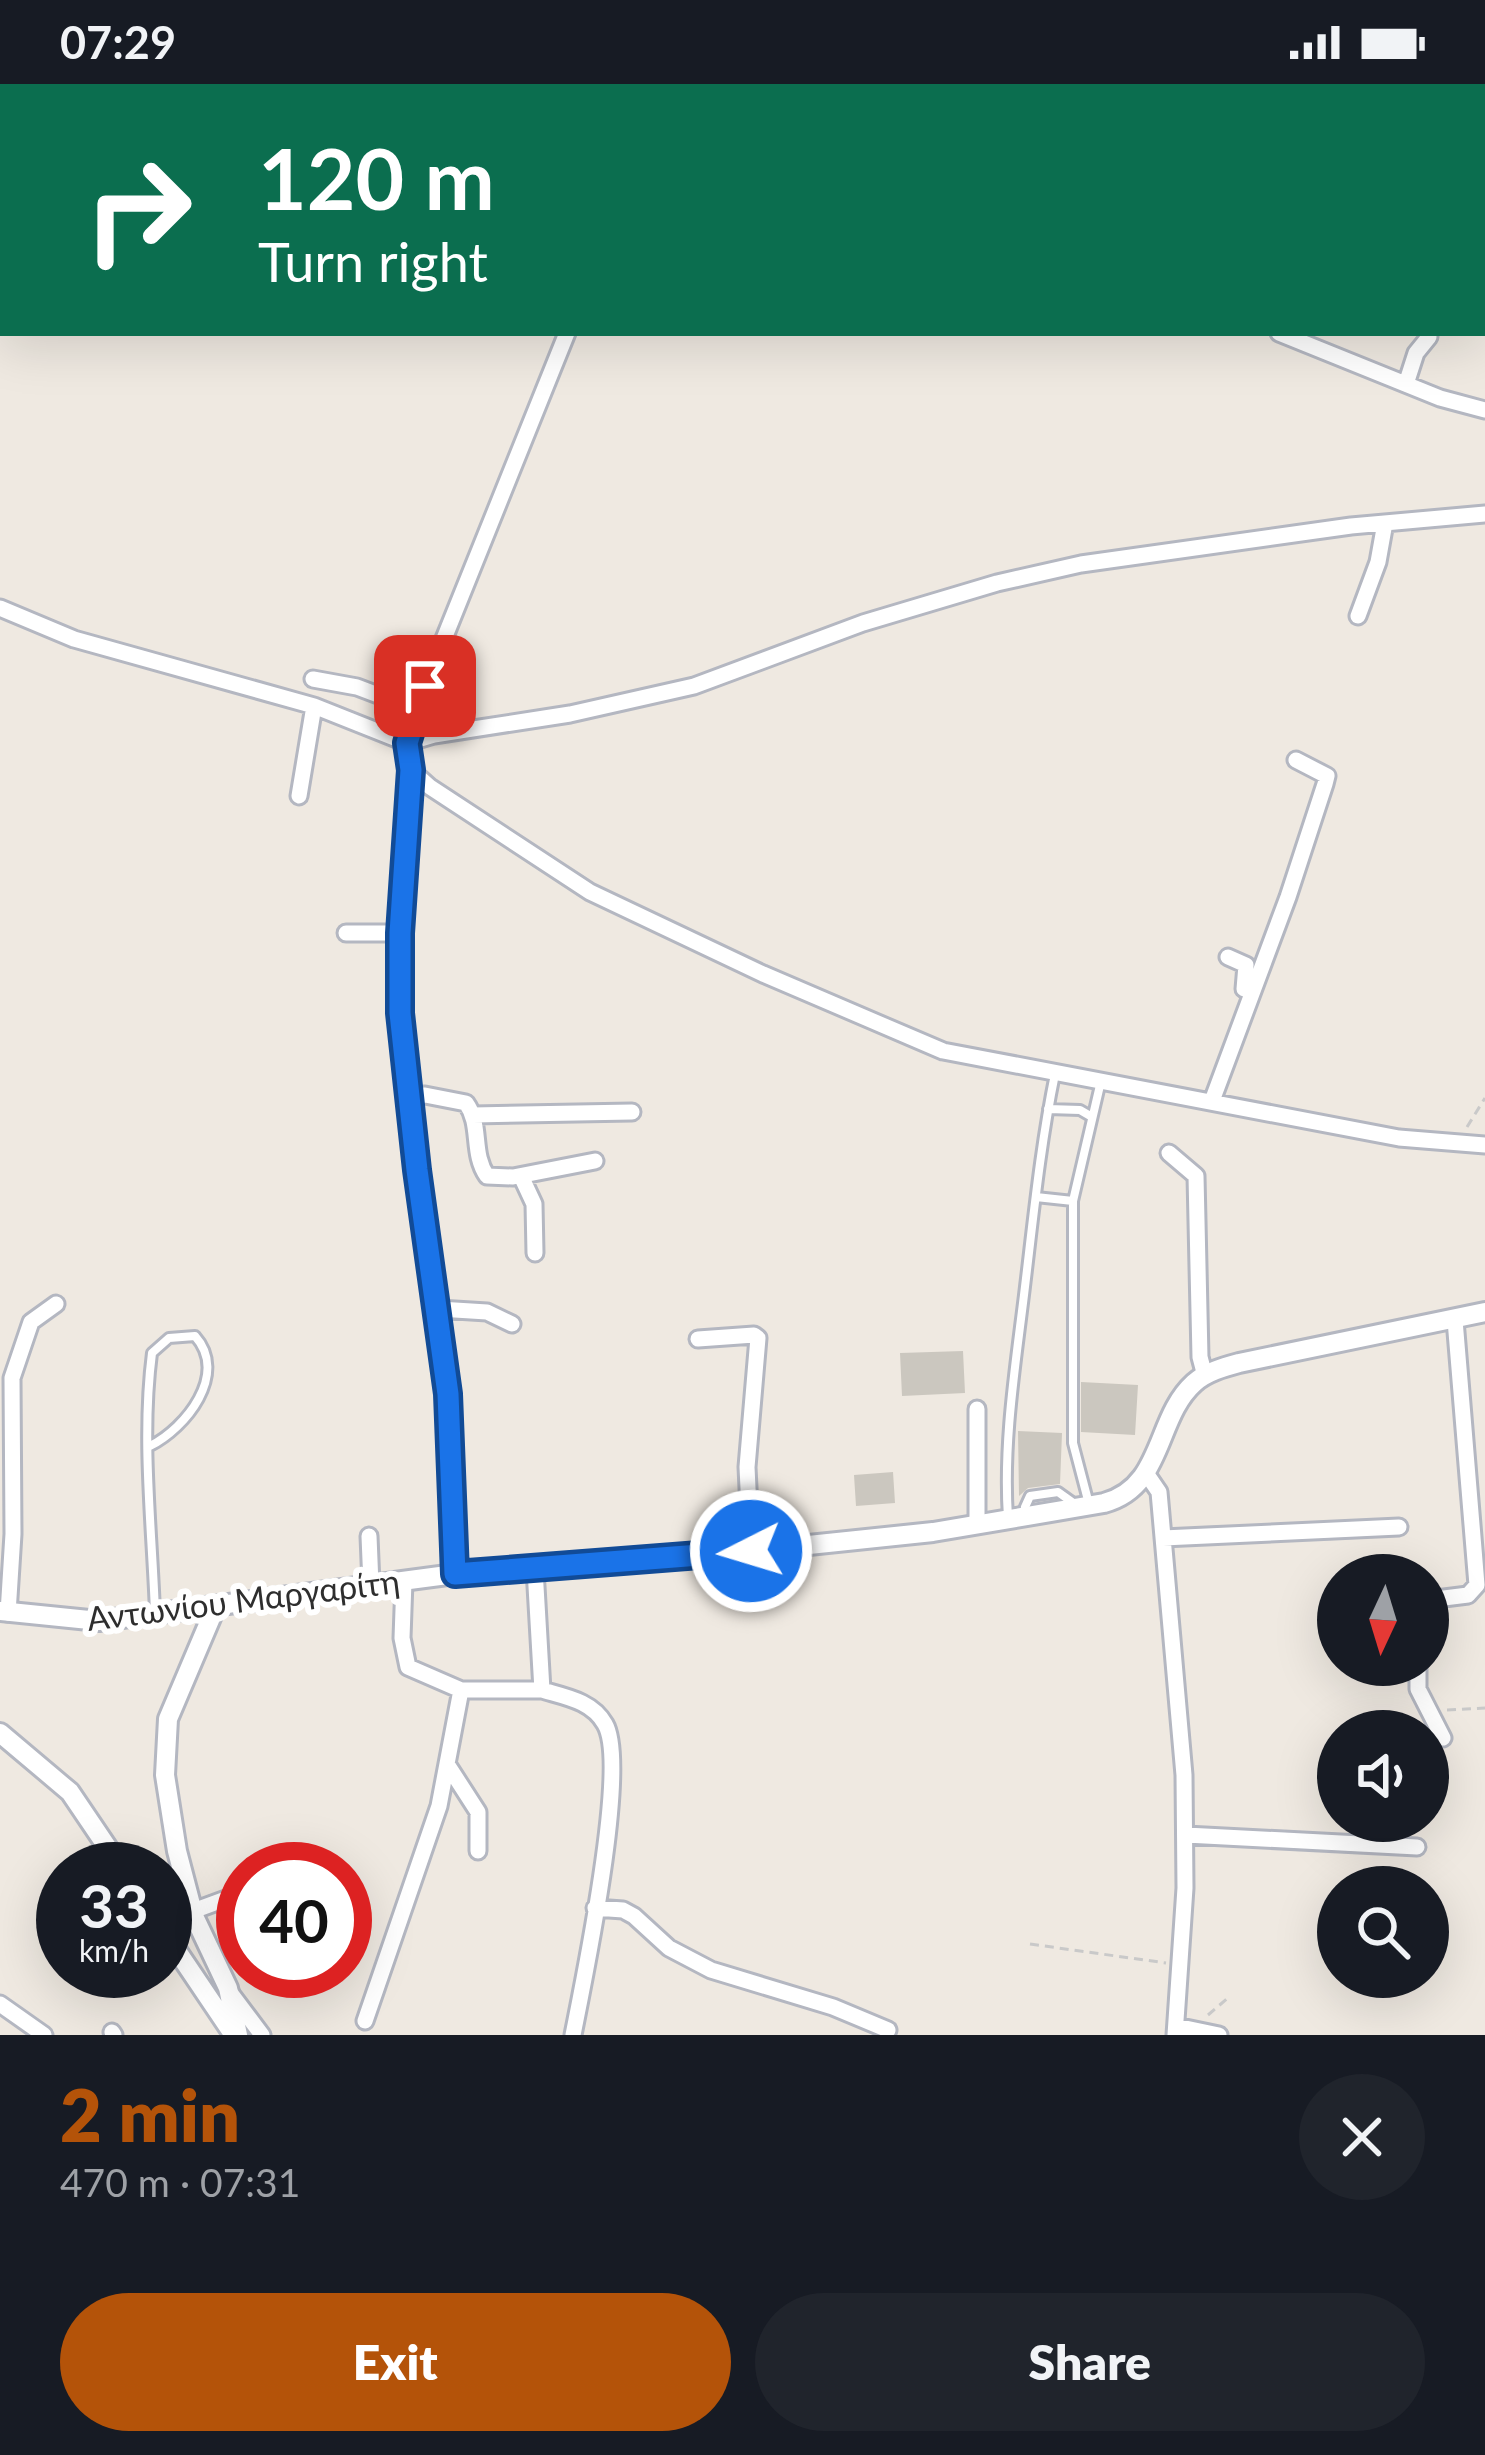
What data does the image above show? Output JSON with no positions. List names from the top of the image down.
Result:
{
  "streets": {
    "street": ["Αντωνίου Μαργαρίτη"]
  },
  "north": "bottom",
  "page": {
    "status": "07:29",
    "turn": ["120 m", "Turn right"],
    "speed": "33 km/h",
    "limit": "40",
    "heading": ["2 min", "470 m · 07:31"],
    "buttons": ["Exit", "Share"]
  }
}
